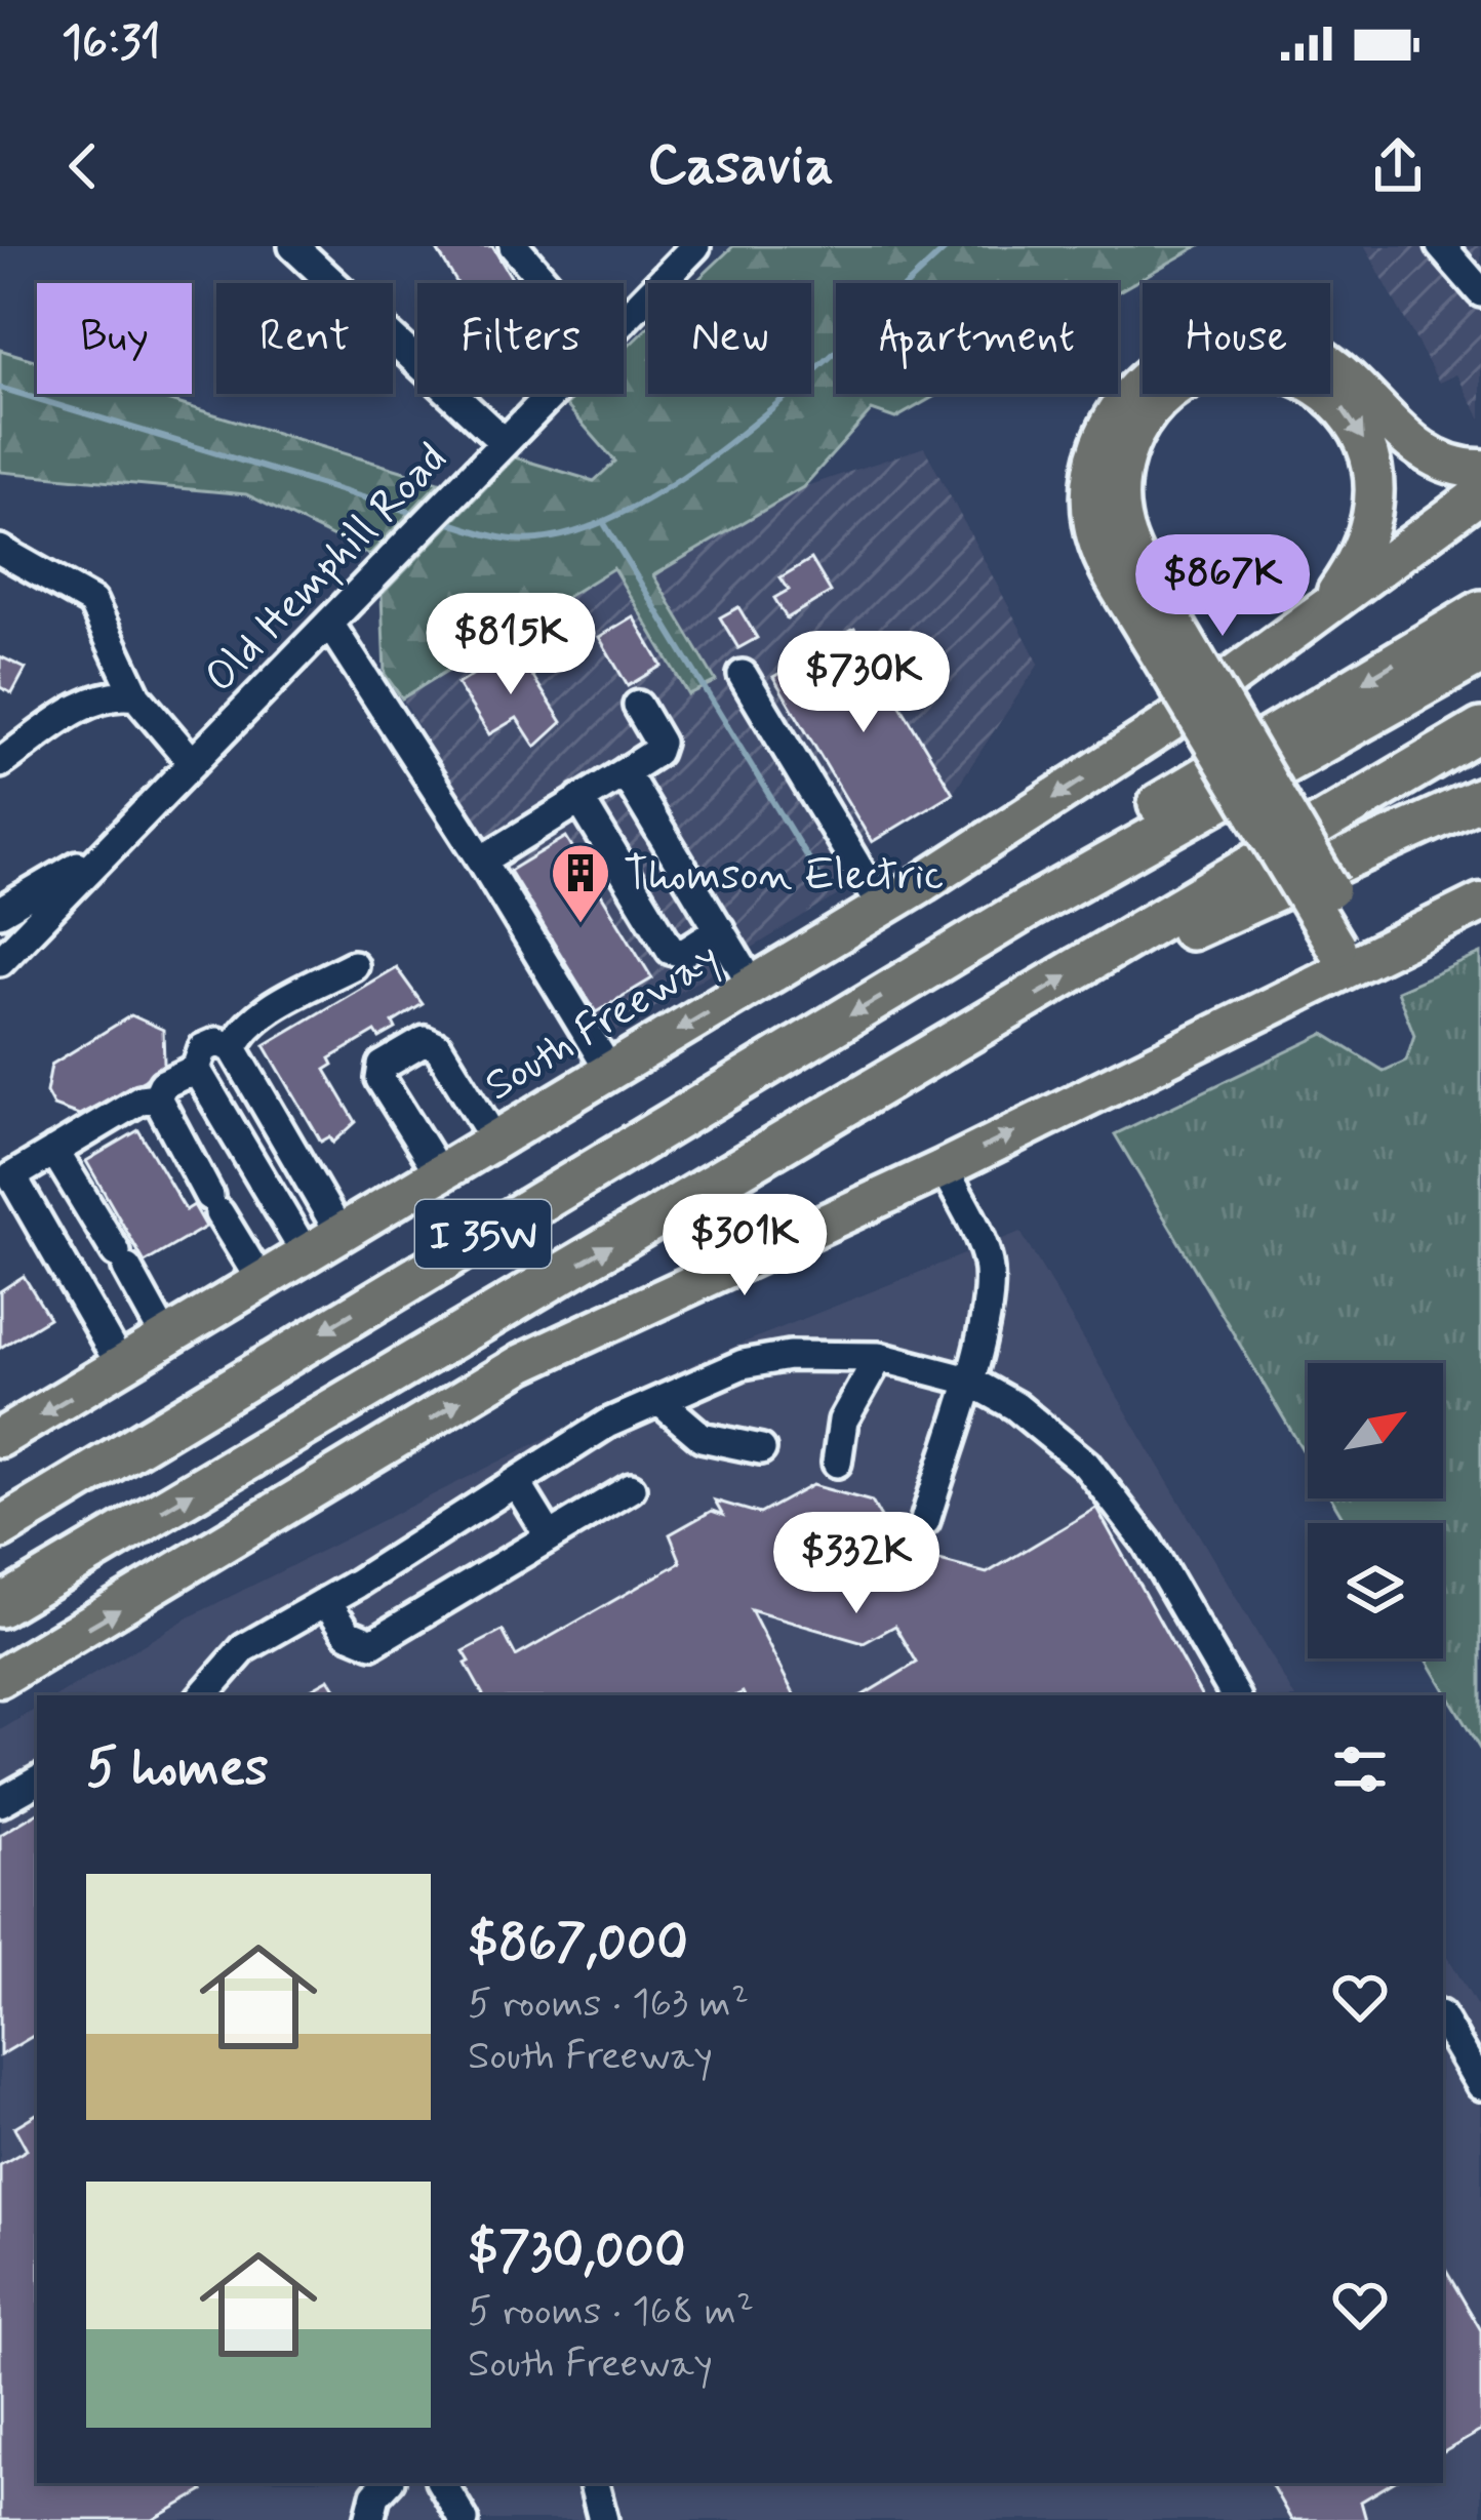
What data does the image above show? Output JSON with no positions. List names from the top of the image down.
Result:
{
  "streets": {
    "highway": ["I 35W"],
    "main road": ["South Freeway"],
    "street": ["Old Hemphill Road"]
  },
  "places": {
    "building": ["Thomson Electric"]
  },
  "north": "top right",
  "page": {
    "status": "16:31",
    "header": "Casavia",
    "chip": [
      "Buy",
      "Rent",
      "Filters",
      "New",
      "Apartment",
      "House"
    ],
    "price": [
      "$867K",
      "$815K",
      "$730K",
      "$301K",
      "$332K"
    ],
    "heading": "5 homes",
    "list": [
      {
        "name": "$867,000",
        "note": "5 rooms · 163 m² · South Freeway"
      },
      {
        "name": "$730,000",
        "note": "5 rooms · 168 m² · South Freeway"
      }
    ]
  }
}
